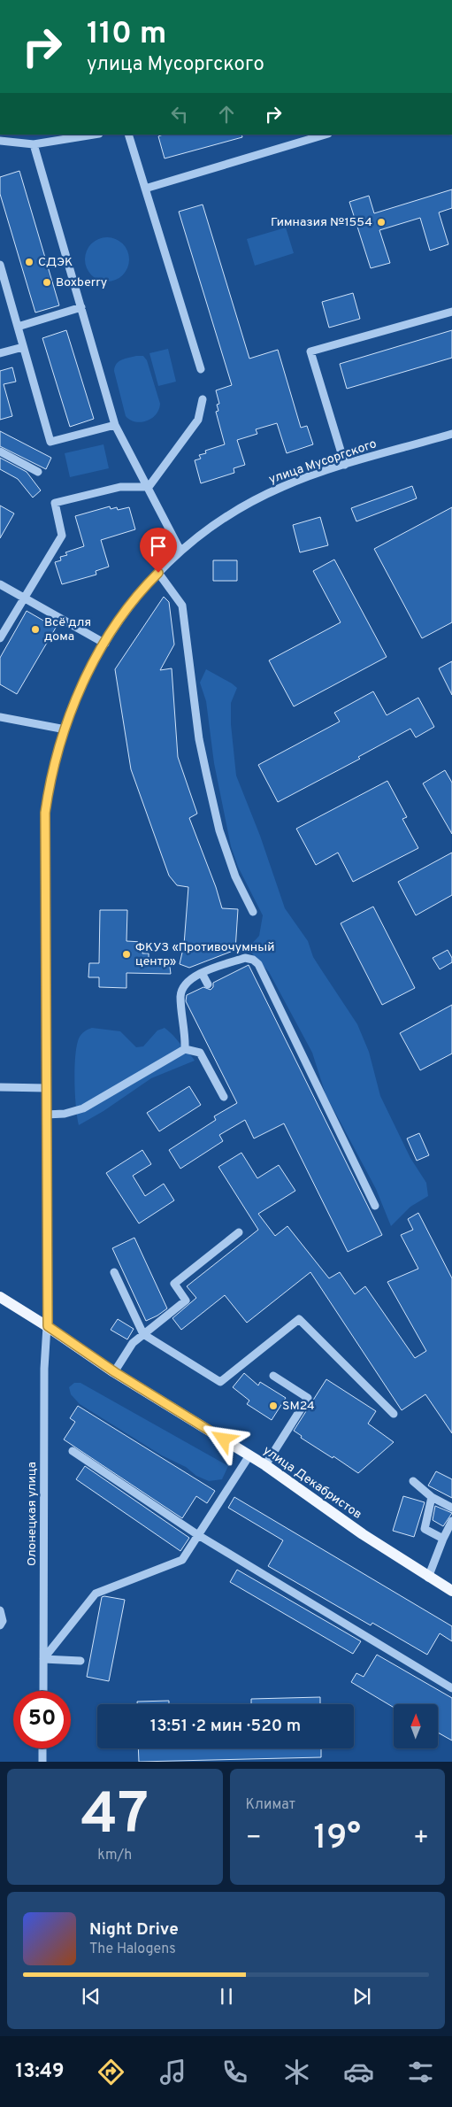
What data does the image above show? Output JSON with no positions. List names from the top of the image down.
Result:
{
  "streets": {
    "main road": ["улица Декабристов"],
    "street": ["улица Мусоргского", "Олонецкая улица"]
  },
  "crossings": [
    ["улица Мусоргского", "улица Декабристов"],
    ["улица Мусоргского", "Олонецкая улица"],
    ["улица Декабристов", "Олонецкая улица"]
  ],
  "places": [
    "Гимназия №1554",
    "СДЭК",
    "Boxberry",
    "Всё для дома",
    "ФКУЗ «Противочумный центр»",
    "SM24"
  ],
  "north": "top",
  "page": {
    "turn": ["110 m", "улица Мусоргского"],
    "limit": "50",
    "trip": "13:51 · 2 мин · 520 m",
    "tile": [
      ["47", "km/h"],
      "Климат"
    ],
    "heat": ["−", "19°", "+"],
    "song": ["Night Drive", "The Halogens"],
    "tabs": "13:49"
  }
}
